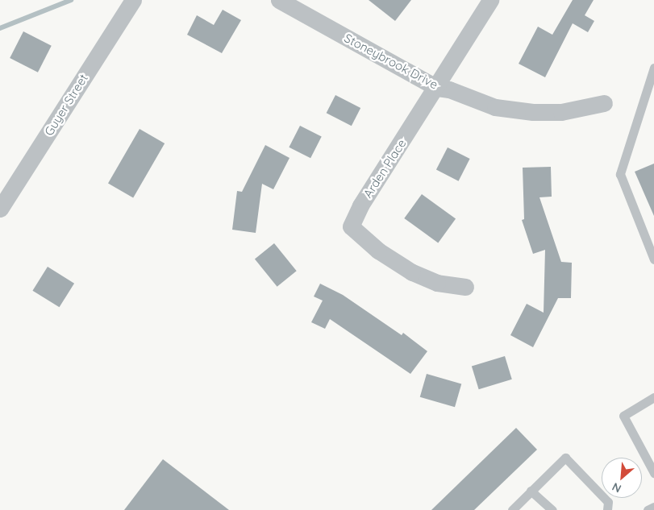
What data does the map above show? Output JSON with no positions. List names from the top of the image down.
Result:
{
  "streets": {
    "street": ["Stoneybrook Drive", "Guyer Street", "Arden Place"]
  },
  "crossings": [
    ["Stoneybrook Drive", "Arden Place"]
  ],
  "north": "bottom left"
}
